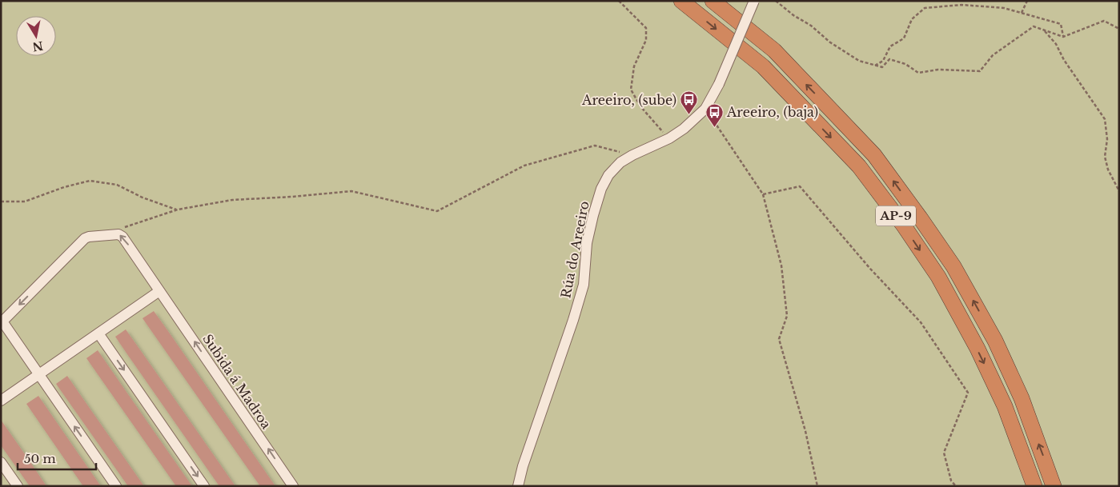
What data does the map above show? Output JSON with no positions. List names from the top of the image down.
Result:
{
  "streets": {
    "highway": ["AP-9"],
    "street": ["Rúa do Areeiro", "Subida á Madroa"]
  },
  "places": {
    "bus stop": ["Areeiro, (sube)", "Areeiro, (baja)"]
  },
  "scale_bar": "50 m",
  "north": "bottom"
}
